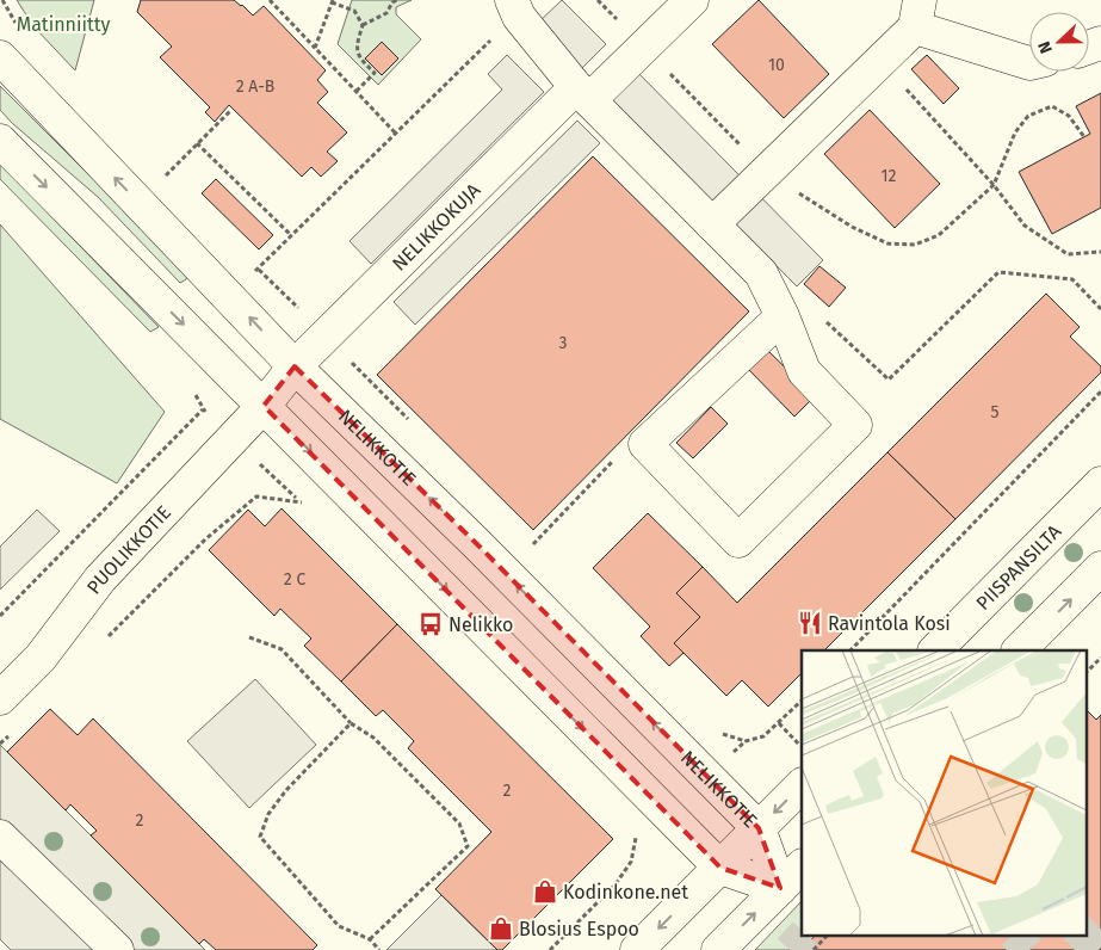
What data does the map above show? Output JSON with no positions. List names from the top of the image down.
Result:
{
  "streets": {
    "street": [
      "NELIKKOKUJA",
      "NELIKKOTIE",
      "PUOLIKKOTIE",
      "PIISPANSILTA"
    ]
  },
  "crossings": [
    ["NELIKKOKUJA", "NELIKKOTIE"],
    ["NELIKKOKUJA", "PUOLIKKOTIE"],
    ["NELIKKOTIE", "PUOLIKKOTIE"]
  ],
  "parks": ["Matinniitty"],
  "places": {
    "restaurant": ["Ravintola Kosi"],
    "bus stop": ["Nelikko"],
    "shop": ["Kodinkone.net", "Blosius Espoo"]
  },
  "house_numbers": [
    "10",
    "2 A-B",
    "12",
    "3",
    "5",
    "2 C",
    "2",
    "2"
  ],
  "north": "left"
}
